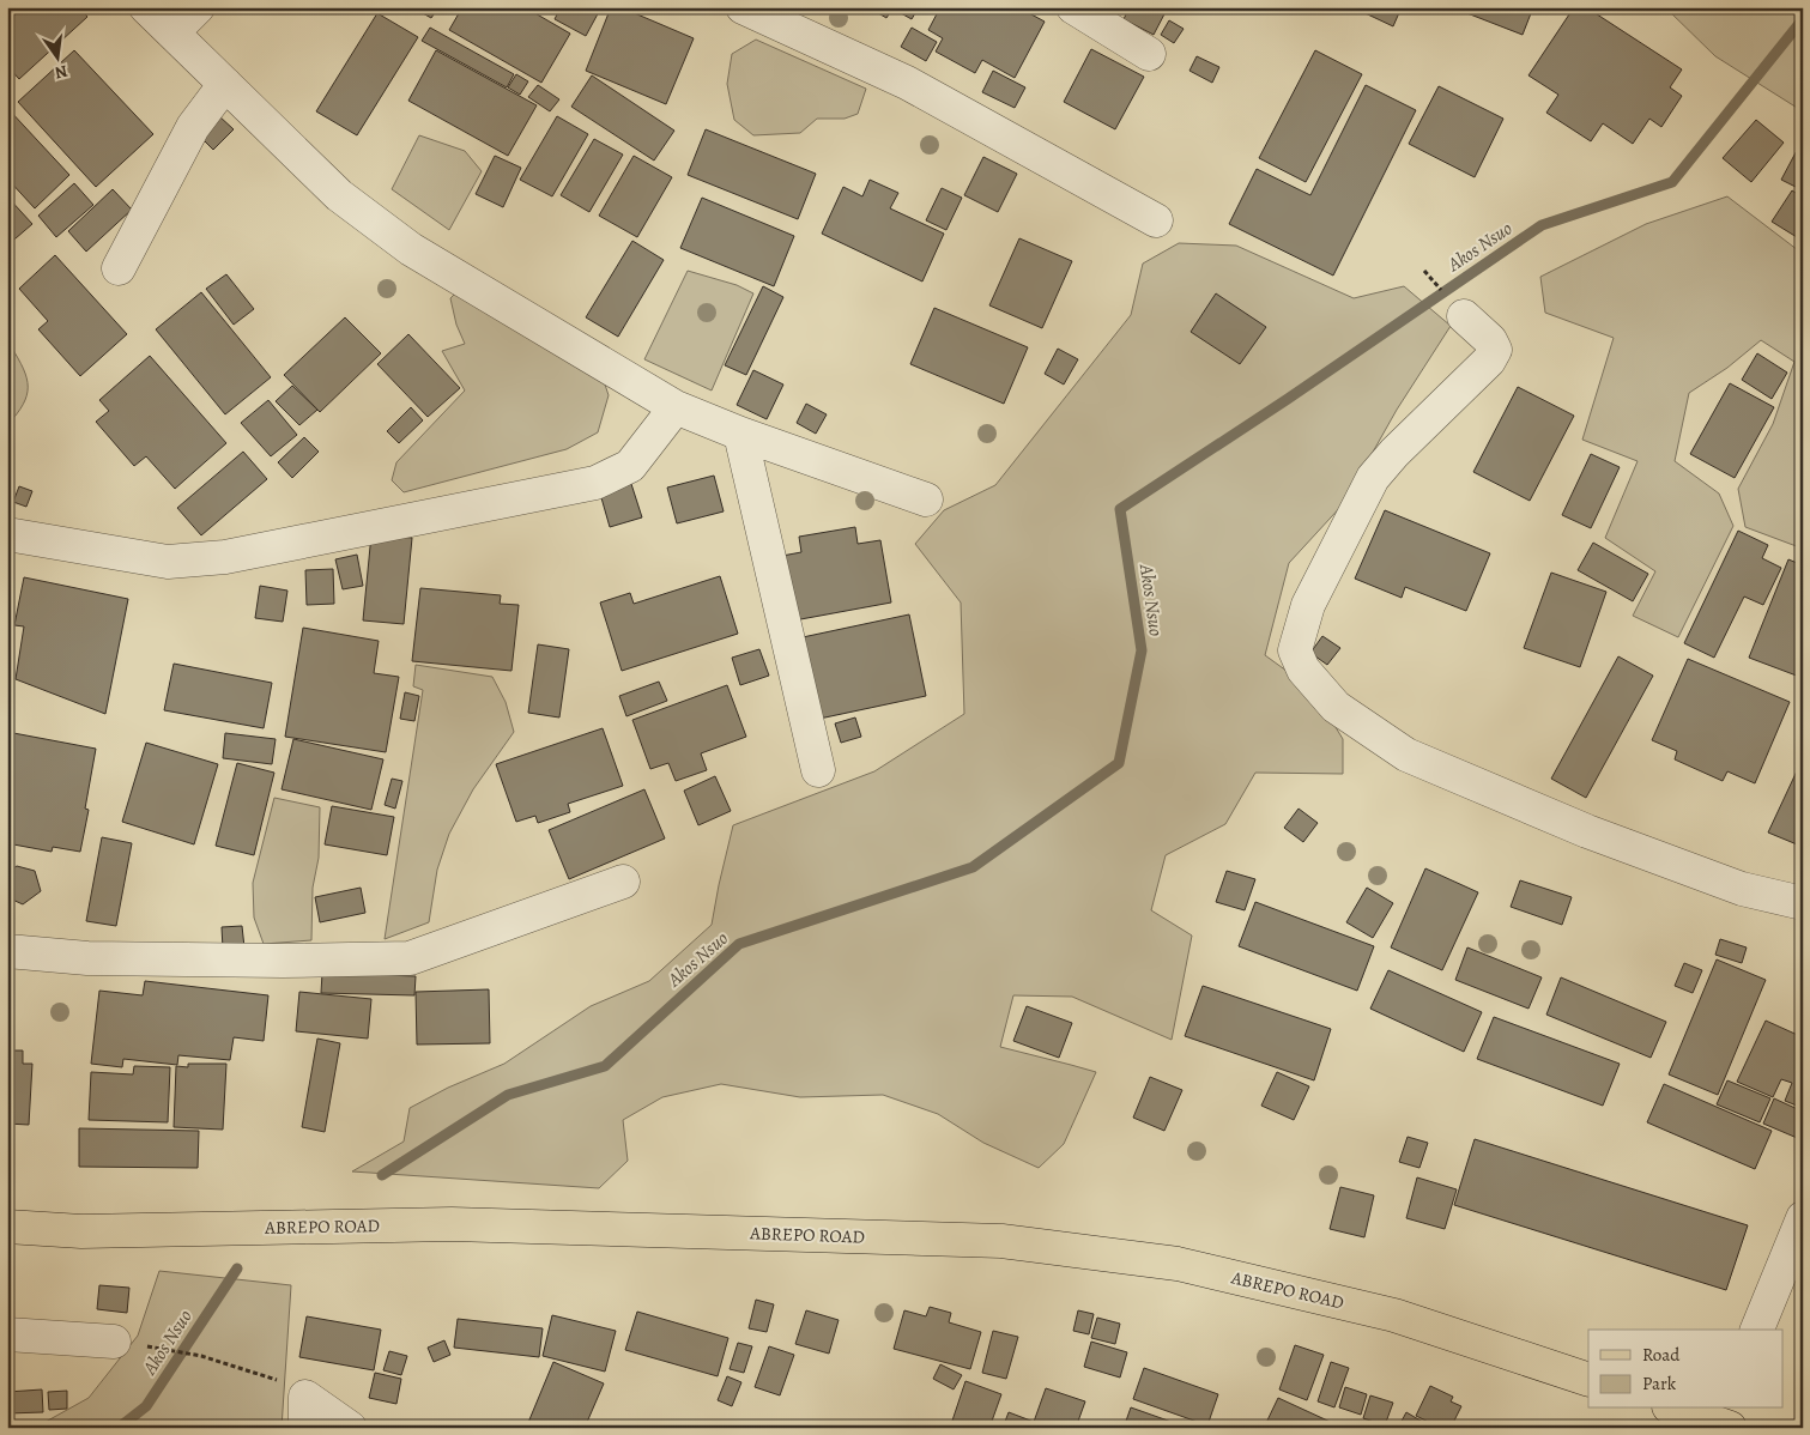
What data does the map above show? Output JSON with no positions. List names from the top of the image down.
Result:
{
  "streets": {
    "main road": ["ABREPO ROAD"]
  },
  "water": ["Akos Nsuo"],
  "legend": ["Road", "Park"],
  "north": "bottom"
}
